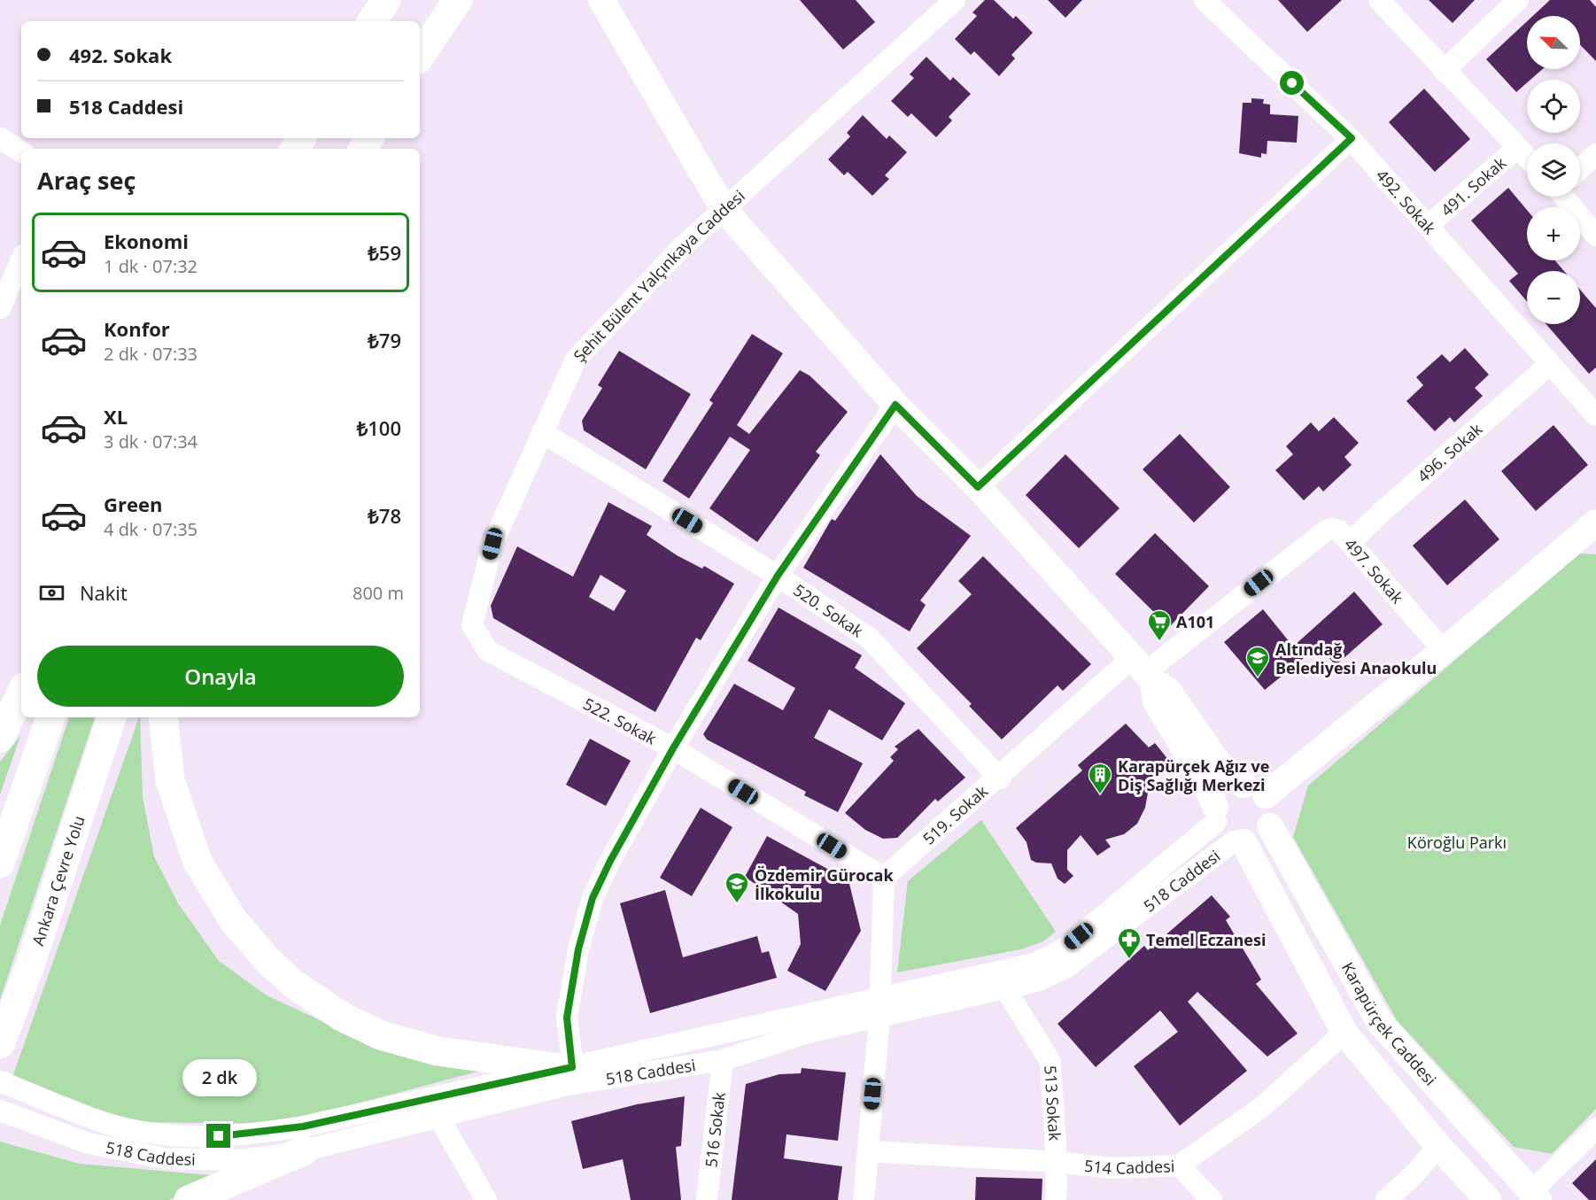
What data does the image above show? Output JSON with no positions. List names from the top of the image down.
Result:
{
  "streets": {
    "highway": ["Ankara Çevre Yolu"],
    "main road": ["Karapürçek Caddesi"],
    "street": [
      "491. Sokak",
      "492. Sokak",
      "Şehit Bülent Yalçınkaya Caddesi",
      "496. Sokak",
      "497. Sokak",
      "520. Sokak",
      "522. Sokak",
      "519. Sokak",
      "518 Caddesi",
      "513 Sokak",
      "516 Sokak",
      "514 Caddesi"
    ]
  },
  "crossings": [
    ["491. Sokak", "492. Sokak"],
    ["492. Sokak", "496. Sokak"],
    ["Şehit Bülent Yalçınkaya Caddesi", "520. Sokak"],
    ["Şehit Bülent Yalçınkaya Caddesi", "522. Sokak"],
    ["496. Sokak", "497. Sokak"],
    ["497. Sokak", "519. Sokak"],
    ["520. Sokak", "519. Sokak"],
    ["522. Sokak", "519. Sokak"],
    ["518 Caddesi", "Karapürçek Caddesi"],
    ["518 Caddesi", "513 Sokak"],
    ["518 Caddesi", "516 Sokak"],
    ["513 Sokak", "514 Caddesi"]
  ],
  "parks": ["Köroğlu Parkı"],
  "places": {
    "supermarket": ["A101"],
    "school or university": ["Altındağ Belediyesi Anaokulu", "Özdemir Gürocak İlkokulu"],
    "building": ["Karapürçek Ağız ve Diş Sağlığı Merkezi"],
    "pharmacy": ["Temel Eczanesi"]
  },
  "north": "top left",
  "page": {
    "map_buttons": ["+", "−"],
    "banner": ["492. Sokak", "518 Caddesi"],
    "heading": "Araç seç",
    "list": [
      {
        "name": "Ekonomi",
        "note": "1 dk · 07:32",
        "value": "₺59"
      },
      {
        "name": "Konfor",
        "note": "2 dk · 07:33",
        "value": "₺79"
      },
      {
        "name": "XL",
        "note": "3 dk · 07:34",
        "value": "₺100"
      },
      {
        "name": "Green",
        "note": "4 dk · 07:35",
        "value": "₺78"
      }
    ],
    "pay": ["Nakit", "800 m"],
    "buttons": "Onayla",
    "bubble": "2 dk"
  }
}
